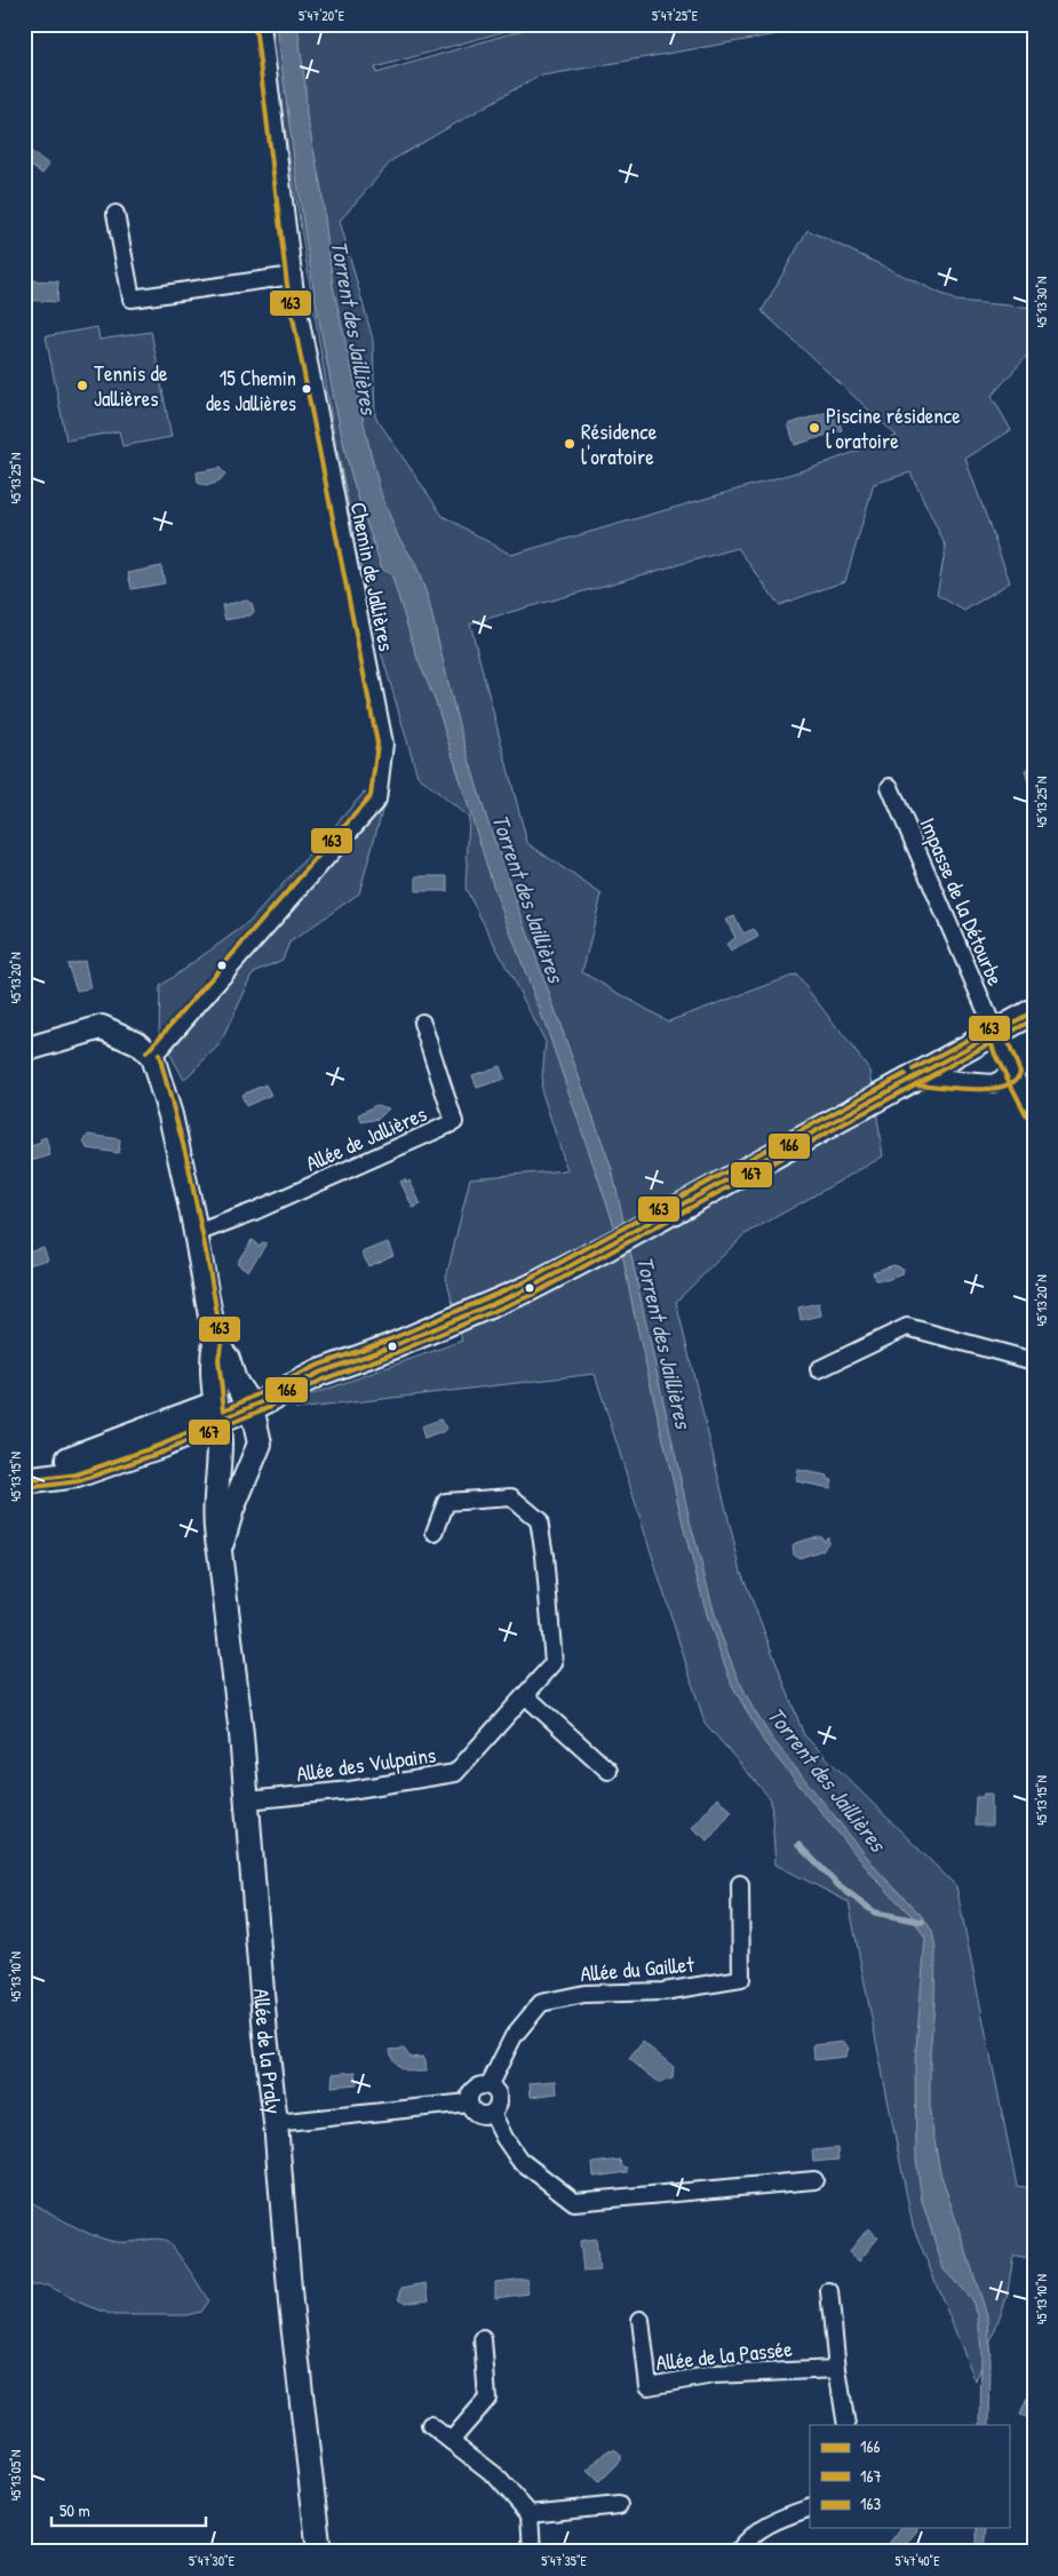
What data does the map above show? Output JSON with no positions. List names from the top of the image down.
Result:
{
  "streets": {
    "street": [
      "Chemin de Jallières",
      "Impasse de la Détourbe",
      "Allée de Jallières",
      "Allée des Vulpains",
      "Allée du Gaillet",
      "Allée de la Praly",
      "Allée de la Passée"
    ]
  },
  "crossings": [
    ["Allée des Vulpains", "Allée de la Praly"]
  ],
  "water": ["Torrent des Jaillières"],
  "places": [
    "Tennis de Jallières",
    "15 Chemin des Jallières",
    "Piscine résidence l'oratoire",
    "Résidence l'oratoire"
  ],
  "lines": ["transit line 163", "transit line 166", "transit line 167"],
  "legend": ["166", "167", "163"],
  "scale_bar": "50 m",
  "coordinates": [
    "5°47'20\"E",
    "5°47'25\"E",
    "45°13'30\"N",
    "45°13'25\"N",
    "45°13'20\"N",
    "45°13'15\"N",
    "45°13'10\"N",
    "45°13'05\"N",
    "5°47'30\"E",
    "5°47'35\"E",
    "5°47'40\"E"
  ]
}
